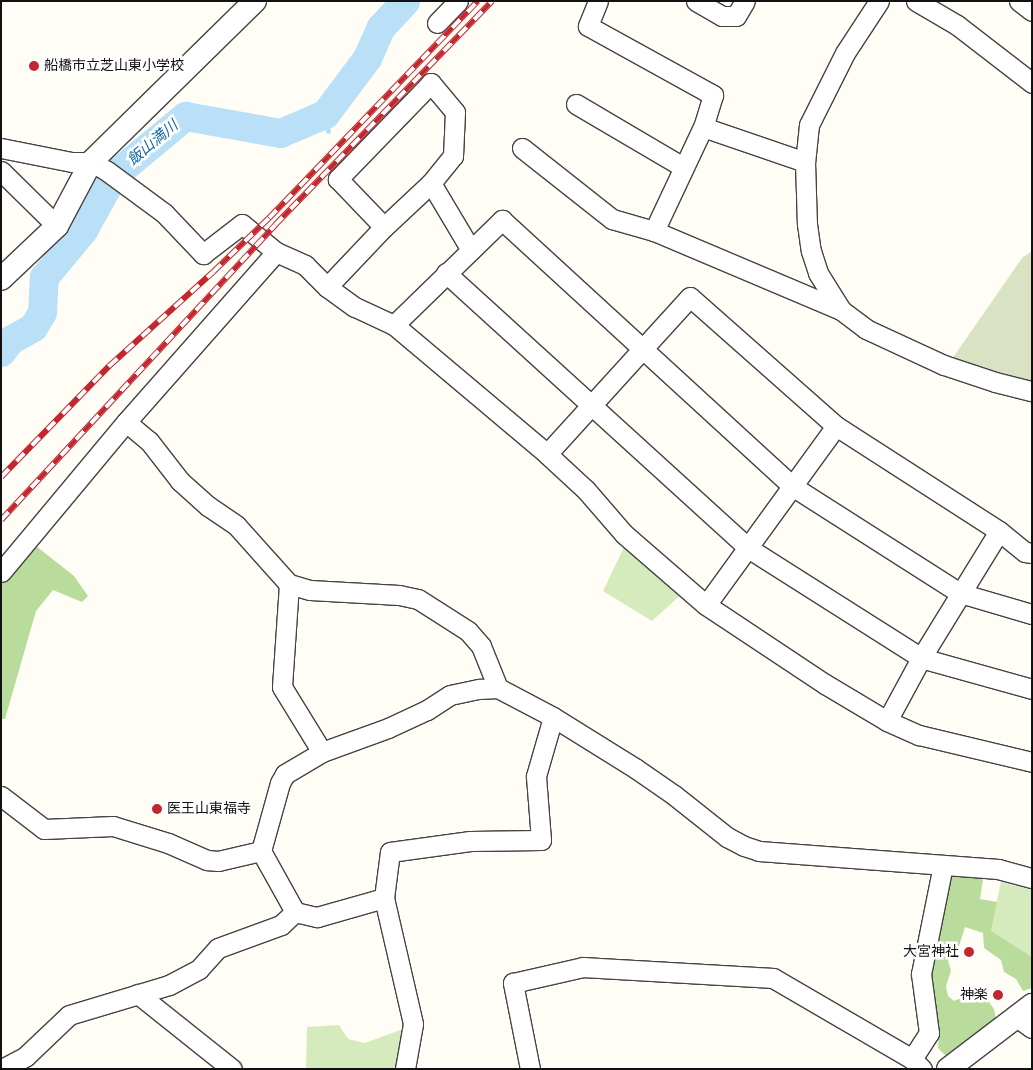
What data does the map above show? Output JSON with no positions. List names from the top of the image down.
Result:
{
  "water": ["飯山満川"],
  "places": [
    "船橋市立芝山東小学校",
    "医王山東福寺",
    "大宮神社",
    "神楽"
  ]
}
